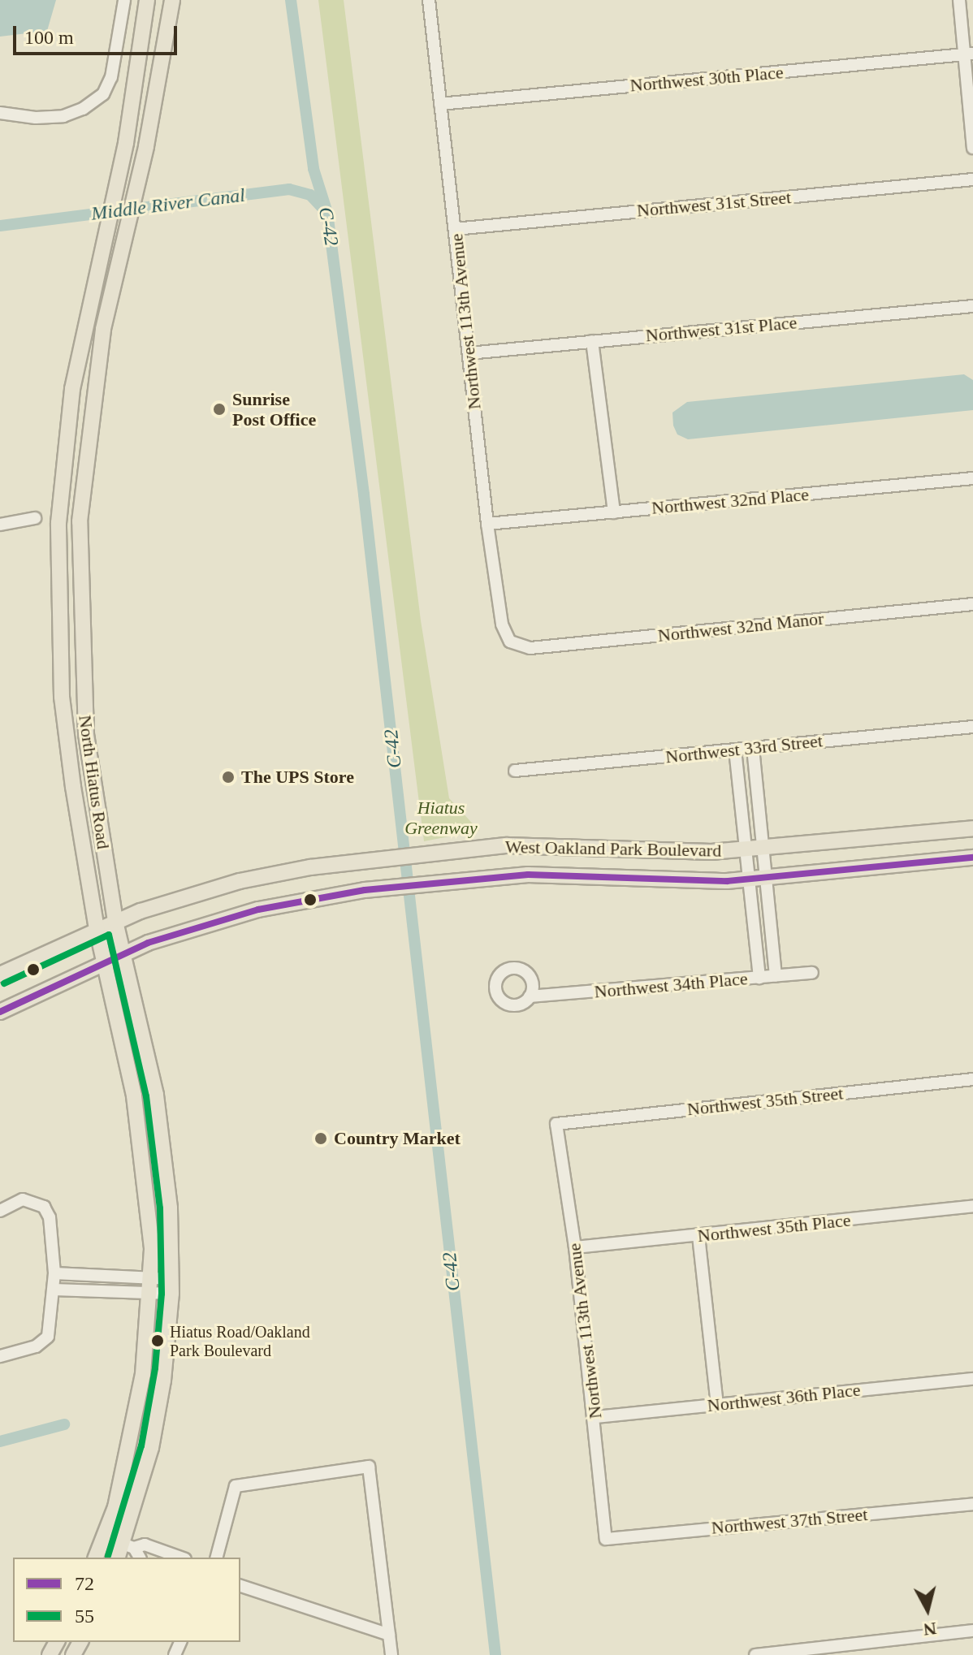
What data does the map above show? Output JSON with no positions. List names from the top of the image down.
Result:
{
  "streets": {
    "main road": ["North Hiatus Road", "West Oakland Park Boulevard"],
    "street": [
      "Northwest 30th Place",
      "Northwest 31st Street",
      "Northwest 113th Avenue",
      "Northwest 31st Place",
      "Northwest 32nd Place",
      "Northwest 32nd Manor",
      "Northwest 33rd Street",
      "Northwest 34th Place",
      "Northwest 35th Street",
      "Northwest 35th Place",
      "Northwest 36th Place",
      "Northwest 37th Street"
    ]
  },
  "crossings": [
    ["Northwest 30th Place", "Northwest 113th Avenue"],
    ["Northwest 31st Street", "Northwest 113th Avenue"],
    ["Northwest 113th Avenue", "Northwest 31st Place"],
    ["Northwest 113th Avenue", "Northwest 32nd Place"],
    ["Northwest 113th Avenue", "Northwest 32nd Manor"],
    ["Northwest 113th Avenue", "Northwest 35th Street"],
    ["Northwest 113th Avenue", "Northwest 35th Place"],
    ["Northwest 113th Avenue", "Northwest 36th Place"],
    ["Northwest 113th Avenue", "Northwest 37th Street"],
    ["North Hiatus Road", "West Oakland Park Boulevard"]
  ],
  "water": ["Middle River Canal", "C-42"],
  "parks": ["Hiatus Greenway"],
  "places": [
    "Sunrise Post Office",
    "The UPS Store",
    "Country Market",
    "Hiatus Road/Oakland Park Boulevard"
  ],
  "lines": ["transit line 72", "transit line 55"],
  "legend": ["72", "55"],
  "scale_bar": "100 m",
  "north": "bottom"
}
